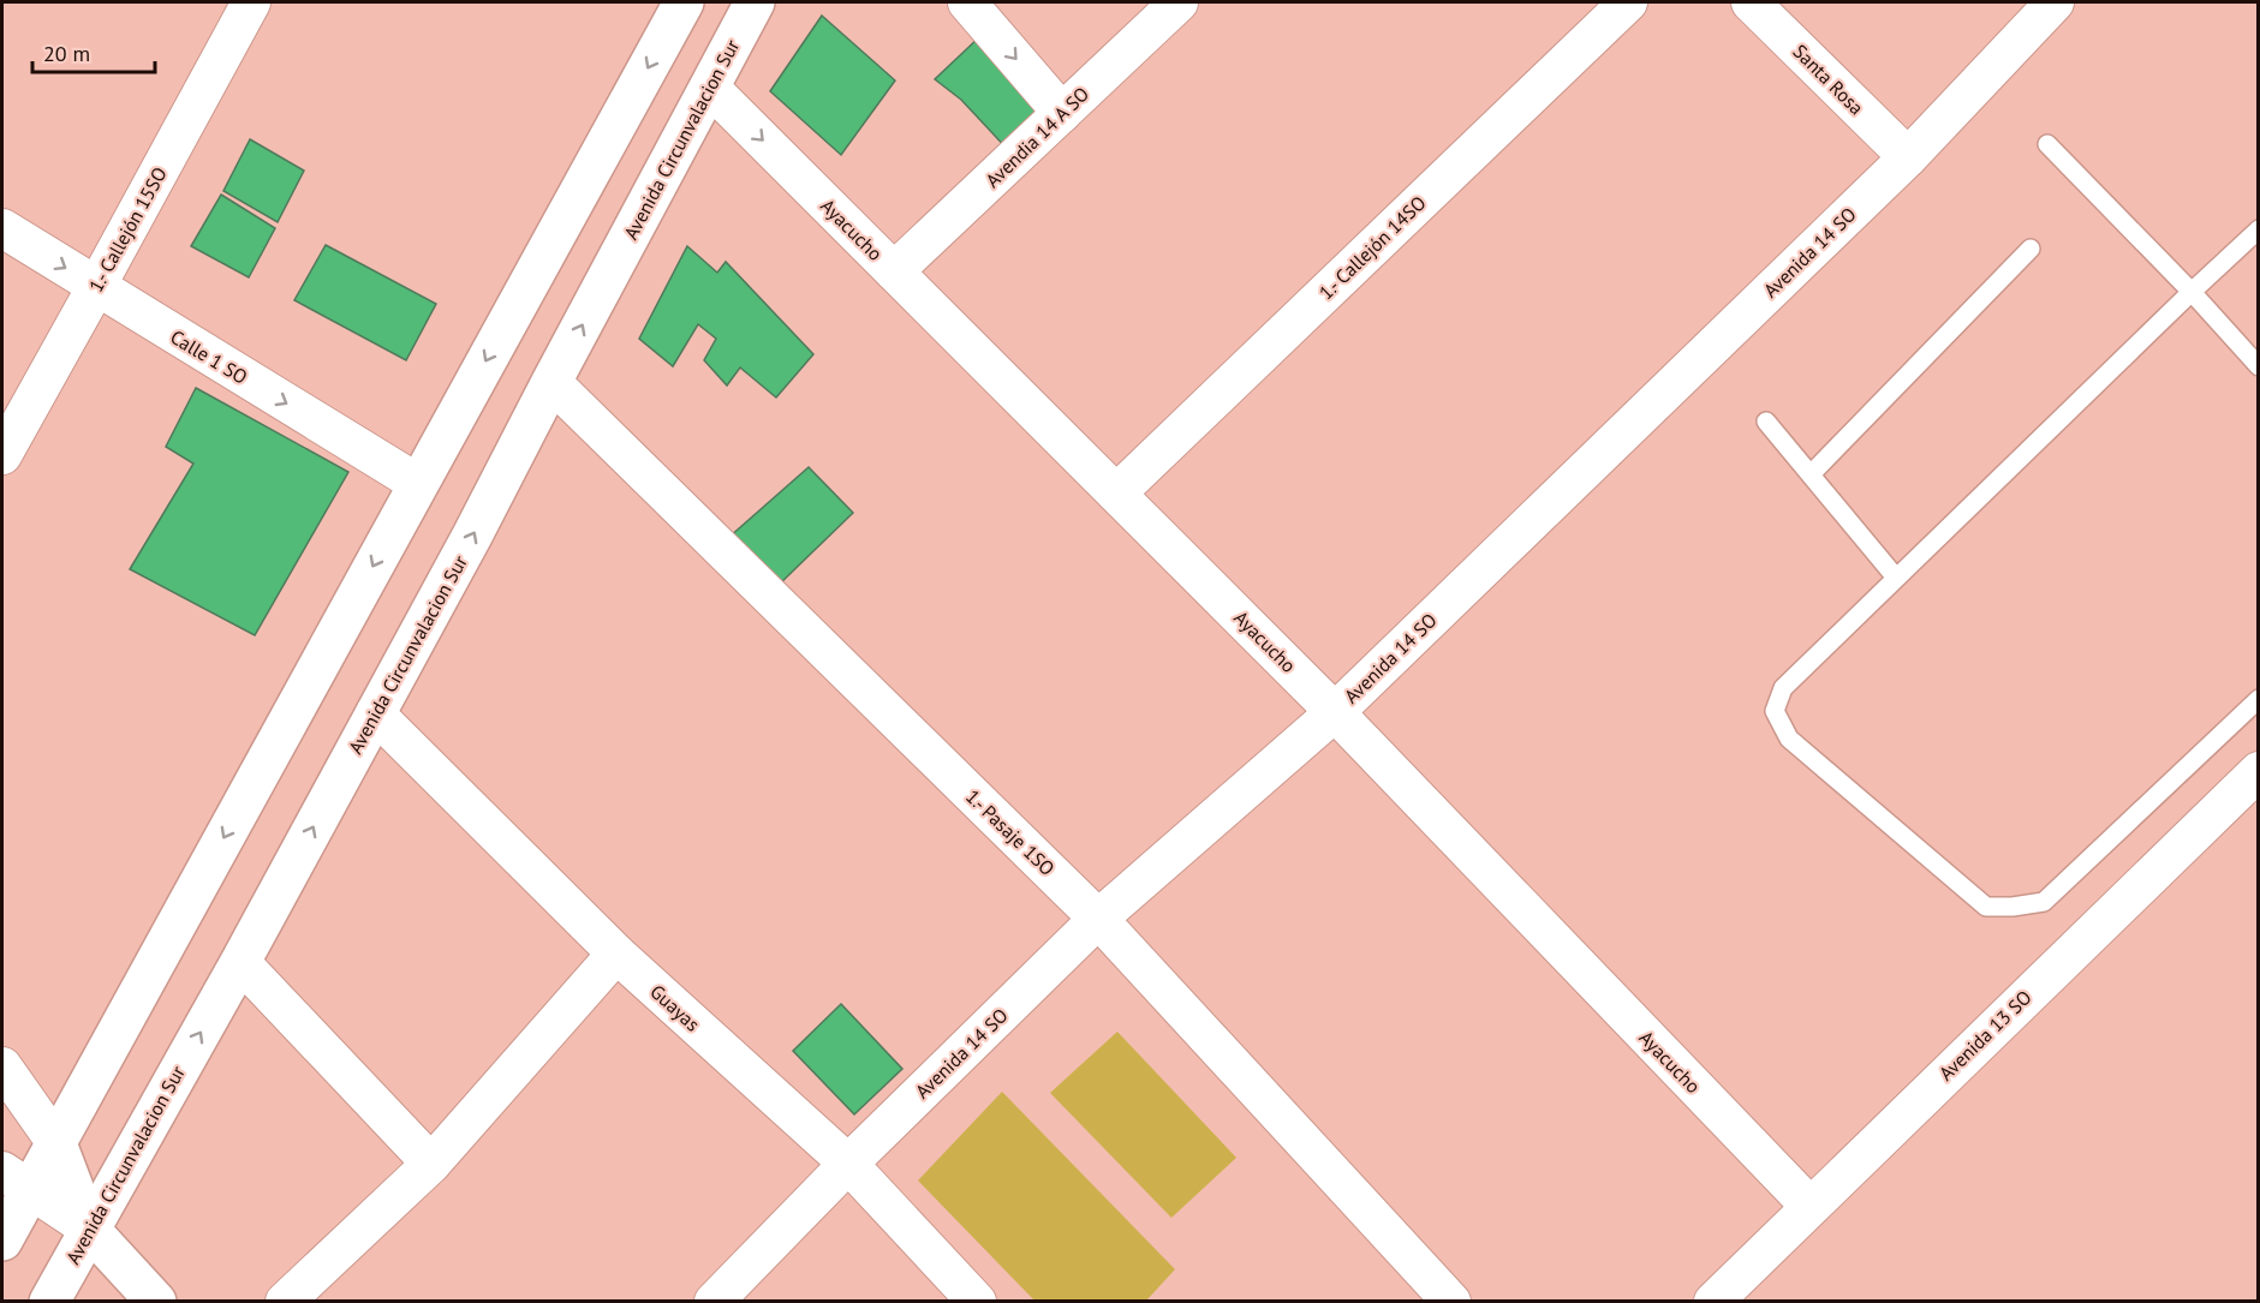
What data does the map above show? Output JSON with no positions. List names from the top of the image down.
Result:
{
  "streets": {
    "main road": ["Avenida Circunvalacion Sur"],
    "street": [
      "Santa Rosa",
      "Avendia 14 A SO",
      "1.- Callejón 15SO",
      "Ayacucho",
      "1.- Callejón 14SO",
      "Avenida 14 SO",
      "Calle 1 SO",
      "1.- Pasaje 1SO",
      "Guayas",
      "Avenida 13 SO"
    ]
  },
  "crossings": [
    ["Santa Rosa", "Avenida 14 SO"],
    ["Avendia 14 A SO", "Ayacucho"],
    ["Avenida Circunvalacion Sur", "Ayacucho"],
    ["Avenida Circunvalacion Sur", "1.- Pasaje 1SO"],
    ["Avenida Circunvalacion Sur", "Guayas"],
    ["1.- Callejón 15SO", "Calle 1 SO"],
    ["Ayacucho", "1.- Callejón 14SO"],
    ["Ayacucho", "Avenida 14 SO"],
    ["Ayacucho", "Avenida 13 SO"],
    ["Avenida 14 SO", "1.- Pasaje 1SO"],
    ["Avenida 14 SO", "Guayas"]
  ],
  "one_way": ["Calle 1 SO"],
  "scale_bar": "20 m"
}
